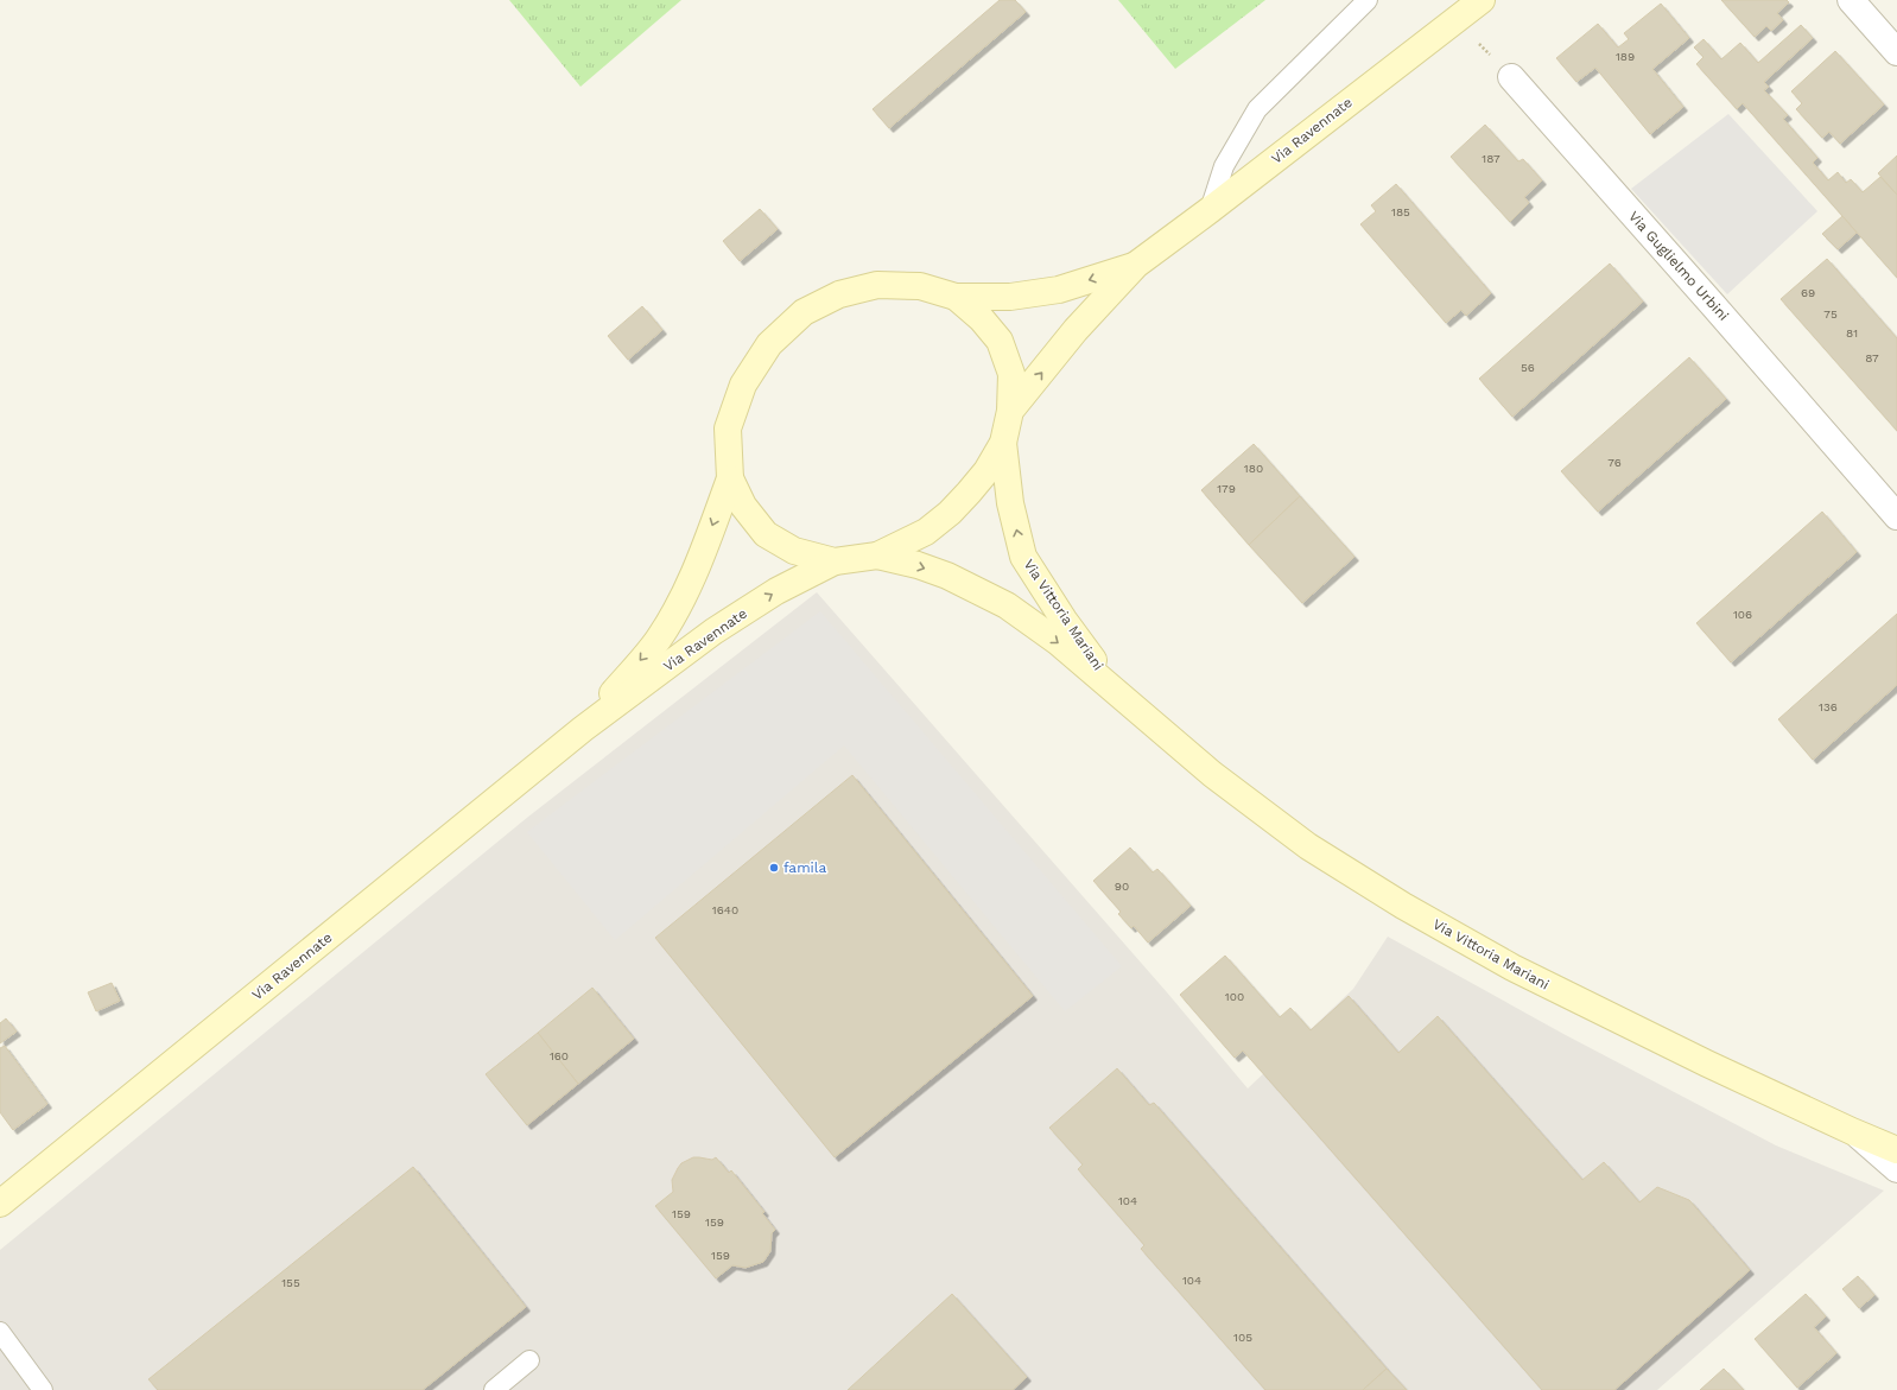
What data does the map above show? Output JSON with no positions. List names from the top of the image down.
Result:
{
  "streets": {
    "main road": ["Via Ravennate", "Via Vittoria Mariani"],
    "street": ["Via Guglielmo Urbini"]
  },
  "places": ["famila"],
  "house_numbers": [
    "189",
    "187",
    "185",
    "69",
    "75",
    "81",
    "87",
    "56",
    "76",
    "180",
    "179",
    "106",
    "136",
    "90",
    "1640",
    "100",
    "160",
    "104",
    "159",
    "159",
    "159",
    "104",
    "155",
    "105"
  ]
}
